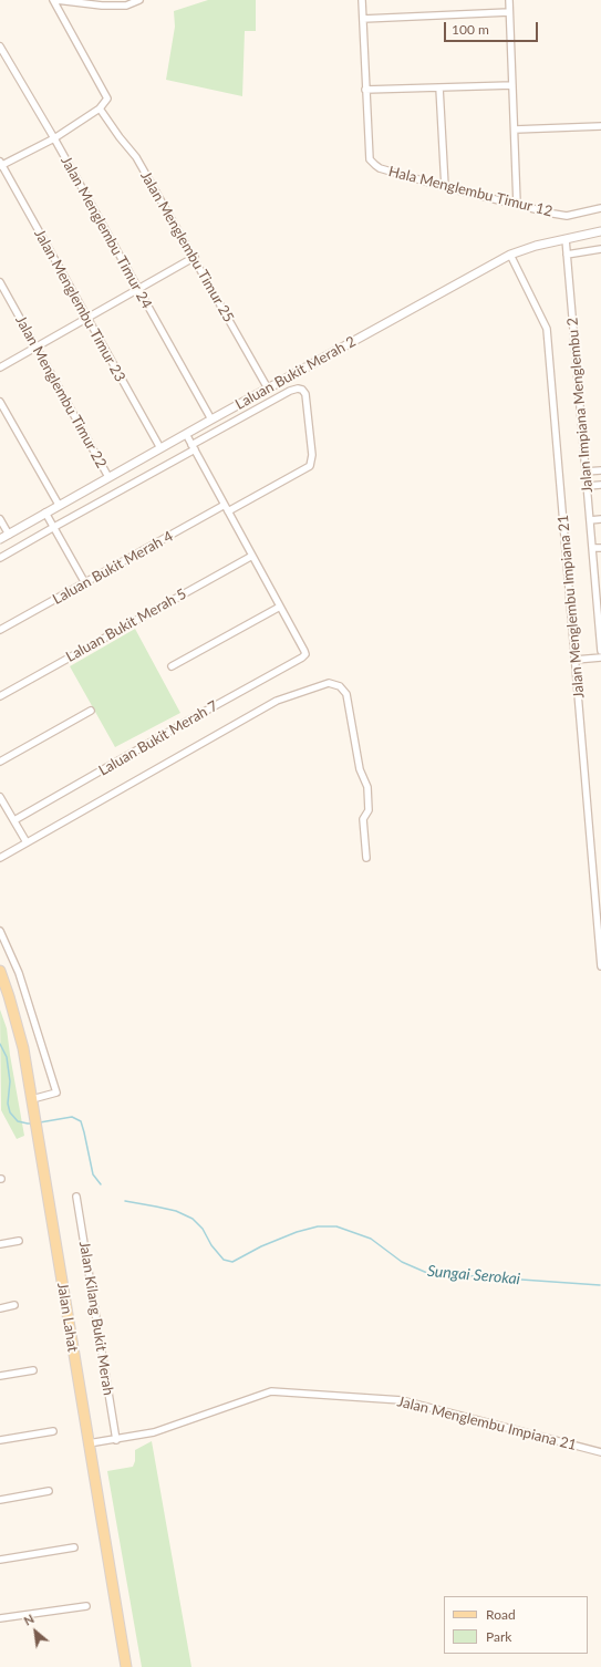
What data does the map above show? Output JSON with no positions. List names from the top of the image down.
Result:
{
  "streets": {
    "main road": ["Jalan Lahat"],
    "street": [
      "Hala Menglembu Timur 12",
      "Jalan Menglembu Timur 24",
      "Jalan Menglembu Timur 25",
      "Jalan Menglembu Timur 23",
      "Laluan Bukit Merah 2",
      "Jalan Menglembu Timur 22",
      "Jalan Impiana Menglembu 2",
      "Laluan Bukit Merah 4",
      "Jalan Menglembu Impiana 21",
      "Laluan Bukit Merah 5",
      "Laluan Bukit Merah 7",
      "Jalan Kilang Bukit Merah"
    ]
  },
  "crossings": [
    ["Jalan Menglembu Timur 24", "Laluan Bukit Merah 2"],
    ["Jalan Menglembu Timur 25", "Laluan Bukit Merah 2"],
    ["Jalan Menglembu Timur 23", "Laluan Bukit Merah 2"],
    ["Laluan Bukit Merah 2", "Jalan Menglembu Timur 22"],
    ["Laluan Bukit Merah 2", "Jalan Impiana Menglembu 2"],
    ["Laluan Bukit Merah 2", "Laluan Bukit Merah 4"],
    ["Laluan Bukit Merah 2", "Jalan Menglembu Impiana 21"],
    ["Jalan Menglembu Impiana 21", "Jalan Lahat"],
    ["Jalan Menglembu Impiana 21", "Jalan Kilang Bukit Merah"]
  ],
  "water": ["Sungai Serokai"],
  "legend": ["Road", "Park"],
  "scale_bar": "100 m",
  "north": "top left"
}
